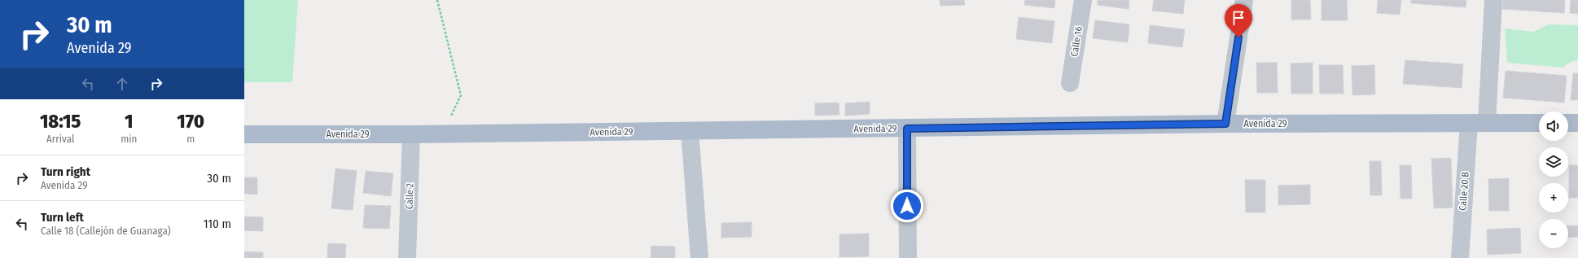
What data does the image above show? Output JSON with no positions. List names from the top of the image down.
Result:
{
  "streets": {
    "main road": ["Avenida 29"],
    "street": ["Calle 16", "Calle 20 B", "Calle 2"]
  },
  "crossings": [
    ["Avenida 29", "Calle 20 B"],
    ["Avenida 29", "Calle 2"]
  ],
  "page": {
    "turn": ["30 m", "Avenida 29"],
    "eta": [
      "18:15",
      "Arrival",
      "1",
      "min",
      "170",
      "m"
    ],
    "map_buttons": ["+", "−"],
    "list": [
      {
        "name": "Turn right",
        "note": "Avenida 29",
        "value": "30 m"
      },
      {
        "name": "Turn left",
        "note": "Calle 18 (Callejón de Guanaga)",
        "value": "110 m"
      }
    ]
  }
}
